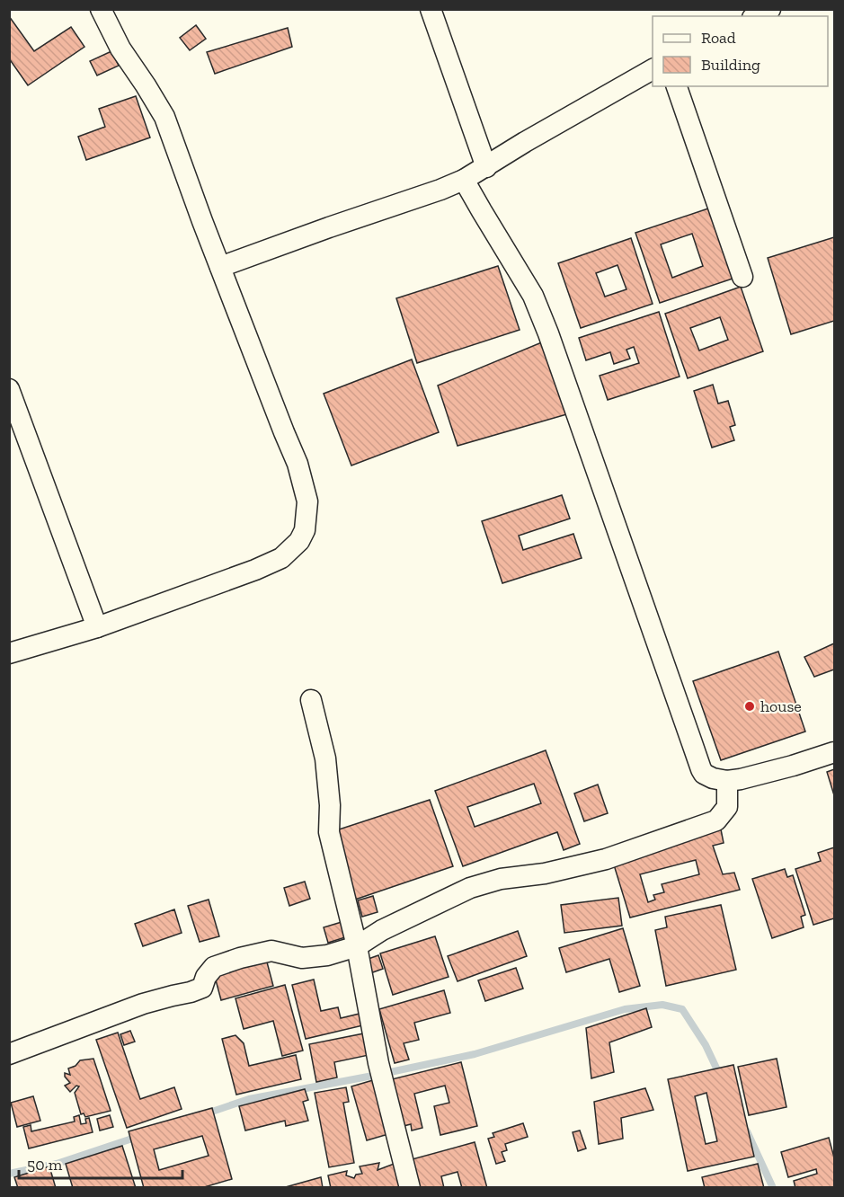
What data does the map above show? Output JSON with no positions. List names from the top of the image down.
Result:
{
  "places": ["house"],
  "legend": ["Road", "Building"],
  "scale_bar": "50 m"
}
